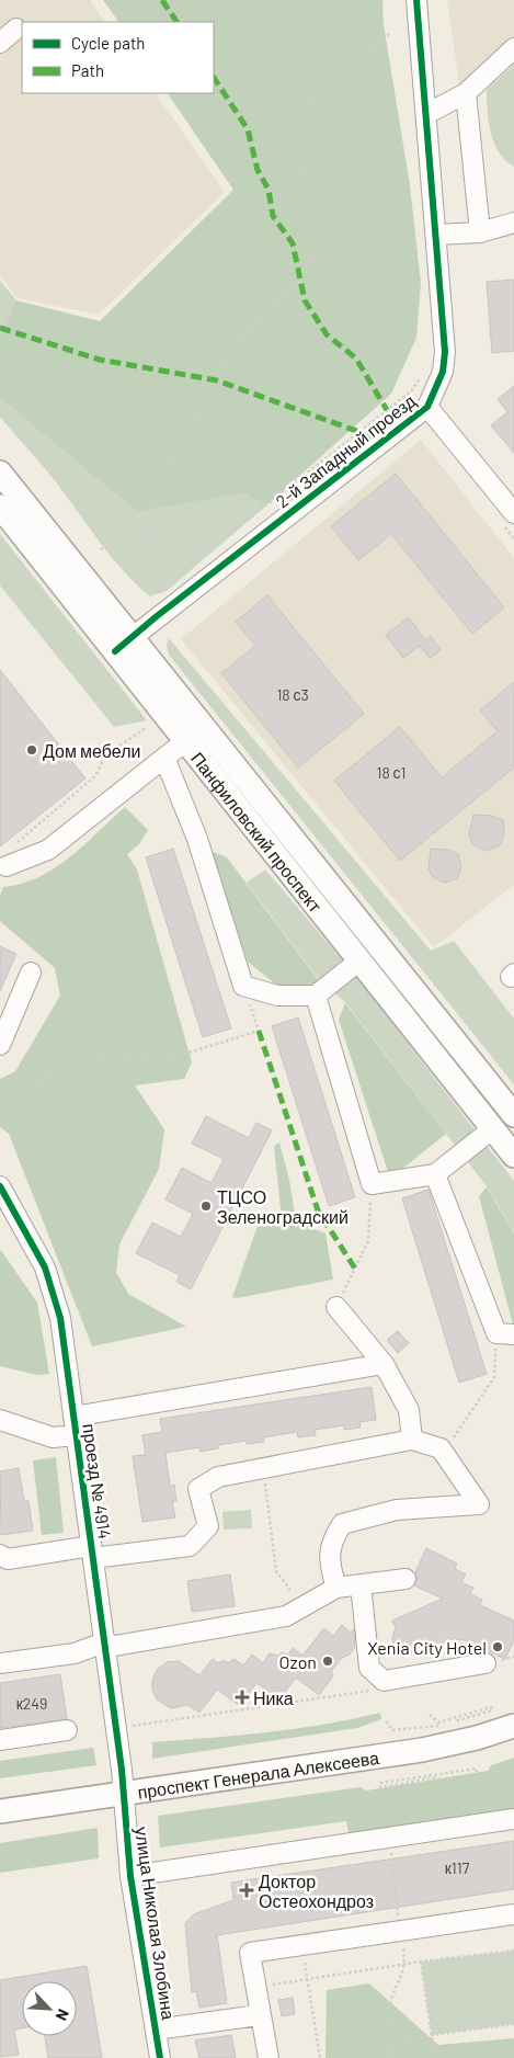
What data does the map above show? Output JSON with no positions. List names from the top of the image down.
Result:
{
  "streets": {
    "main road": ["Панфиловский проспект", "проспект Генерала Алексеева"],
    "street": ["2-й Западный проезд", "проезд № 4914", "улица Николая Злобина"]
  },
  "crossings": [
    ["2-й Западный проезд", "Панфиловский проспект"],
    ["проезд № 4914", "проспект Генерала Алексеева"],
    ["проезд № 4914", "улица Николая Злобина"],
    ["проспект Генерала Алексеева", "улица Николая Злобина"]
  ],
  "places": {
    "other": [
      "Дом мебели",
      "ТЦСО Зеленоградский",
      "Xenia City Hotel",
      "Ozon"
    ],
    "health": ["Ника", "Доктор Остеохондроз"]
  },
  "house_numbers": [
    "18 с3",
    "18 с1",
    "к249",
    "к117"
  ],
  "legend": ["Cycle path", "Path"],
  "north": "bottom right"
}
